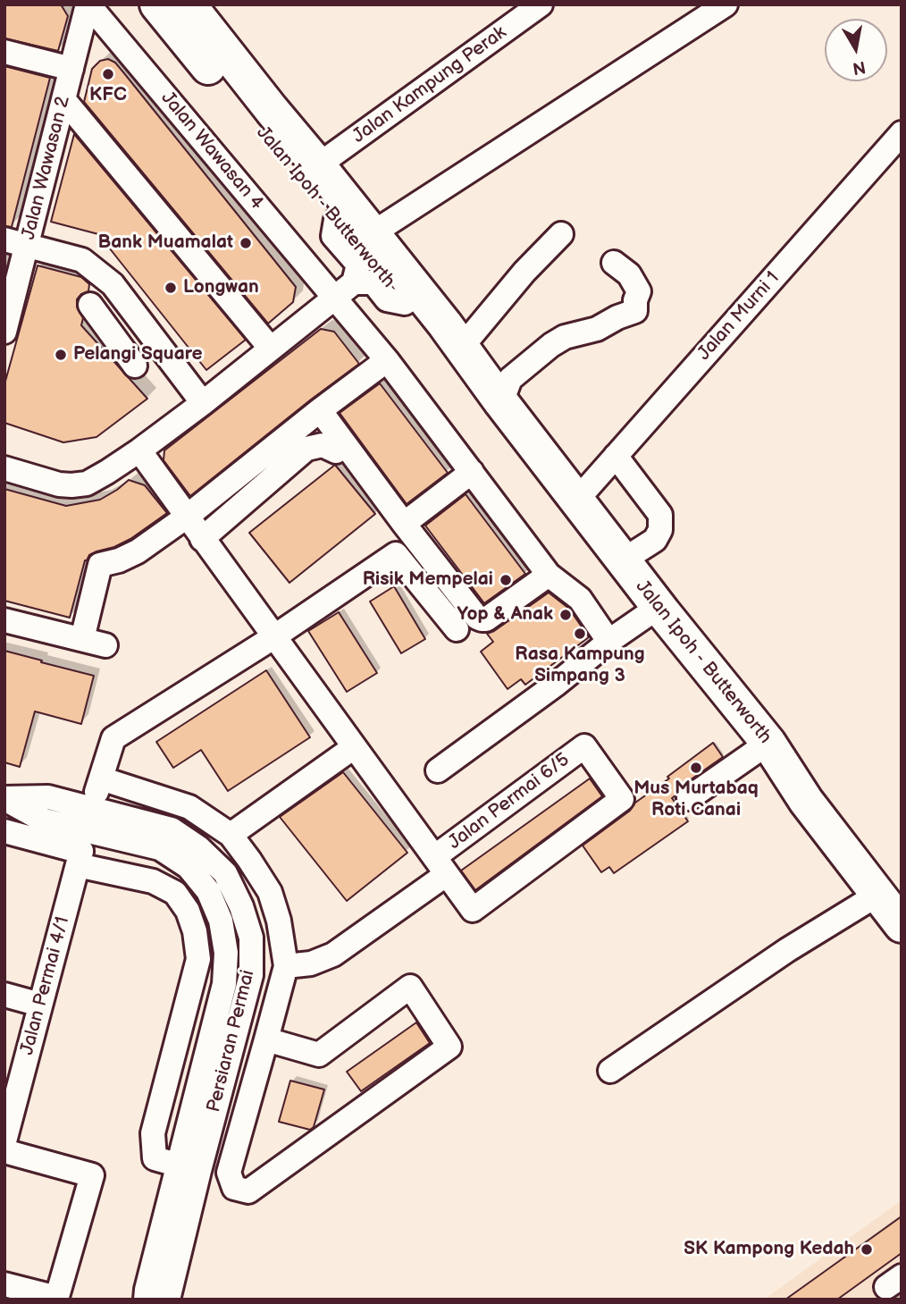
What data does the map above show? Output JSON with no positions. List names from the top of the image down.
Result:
{
  "streets": {
    "highway": ["Jalan Ipoh - Butterworth"],
    "street": [
      "Jalan Kampung Perak",
      "Jalan Wawasan 4",
      "Jalan Wawasan 2",
      "Jalan Murni 1",
      "Jalan Permai 6/5",
      "Jalan Permai 4/1",
      "Persiaran Permai"
    ]
  },
  "crossings": [
    ["Jalan Kampung Perak", "Jalan Ipoh - Butterworth"],
    ["Jalan Wawasan 4", "Jalan Wawasan 2"],
    ["Jalan Ipoh - Butterworth", "Jalan Murni 1"],
    ["Jalan Permai 4/1", "Persiaran Permai"]
  ],
  "places": [
    "KFC",
    "Bank Muamalat",
    "Longwan",
    "Pelangi Square",
    "Risik Mempelai",
    "Yop & Anak",
    "Rasa Kampung Simpang 3",
    "Mus Murtabaq Roti Canai",
    "SK Kampong Kedah"
  ],
  "north": "bottom"
}
